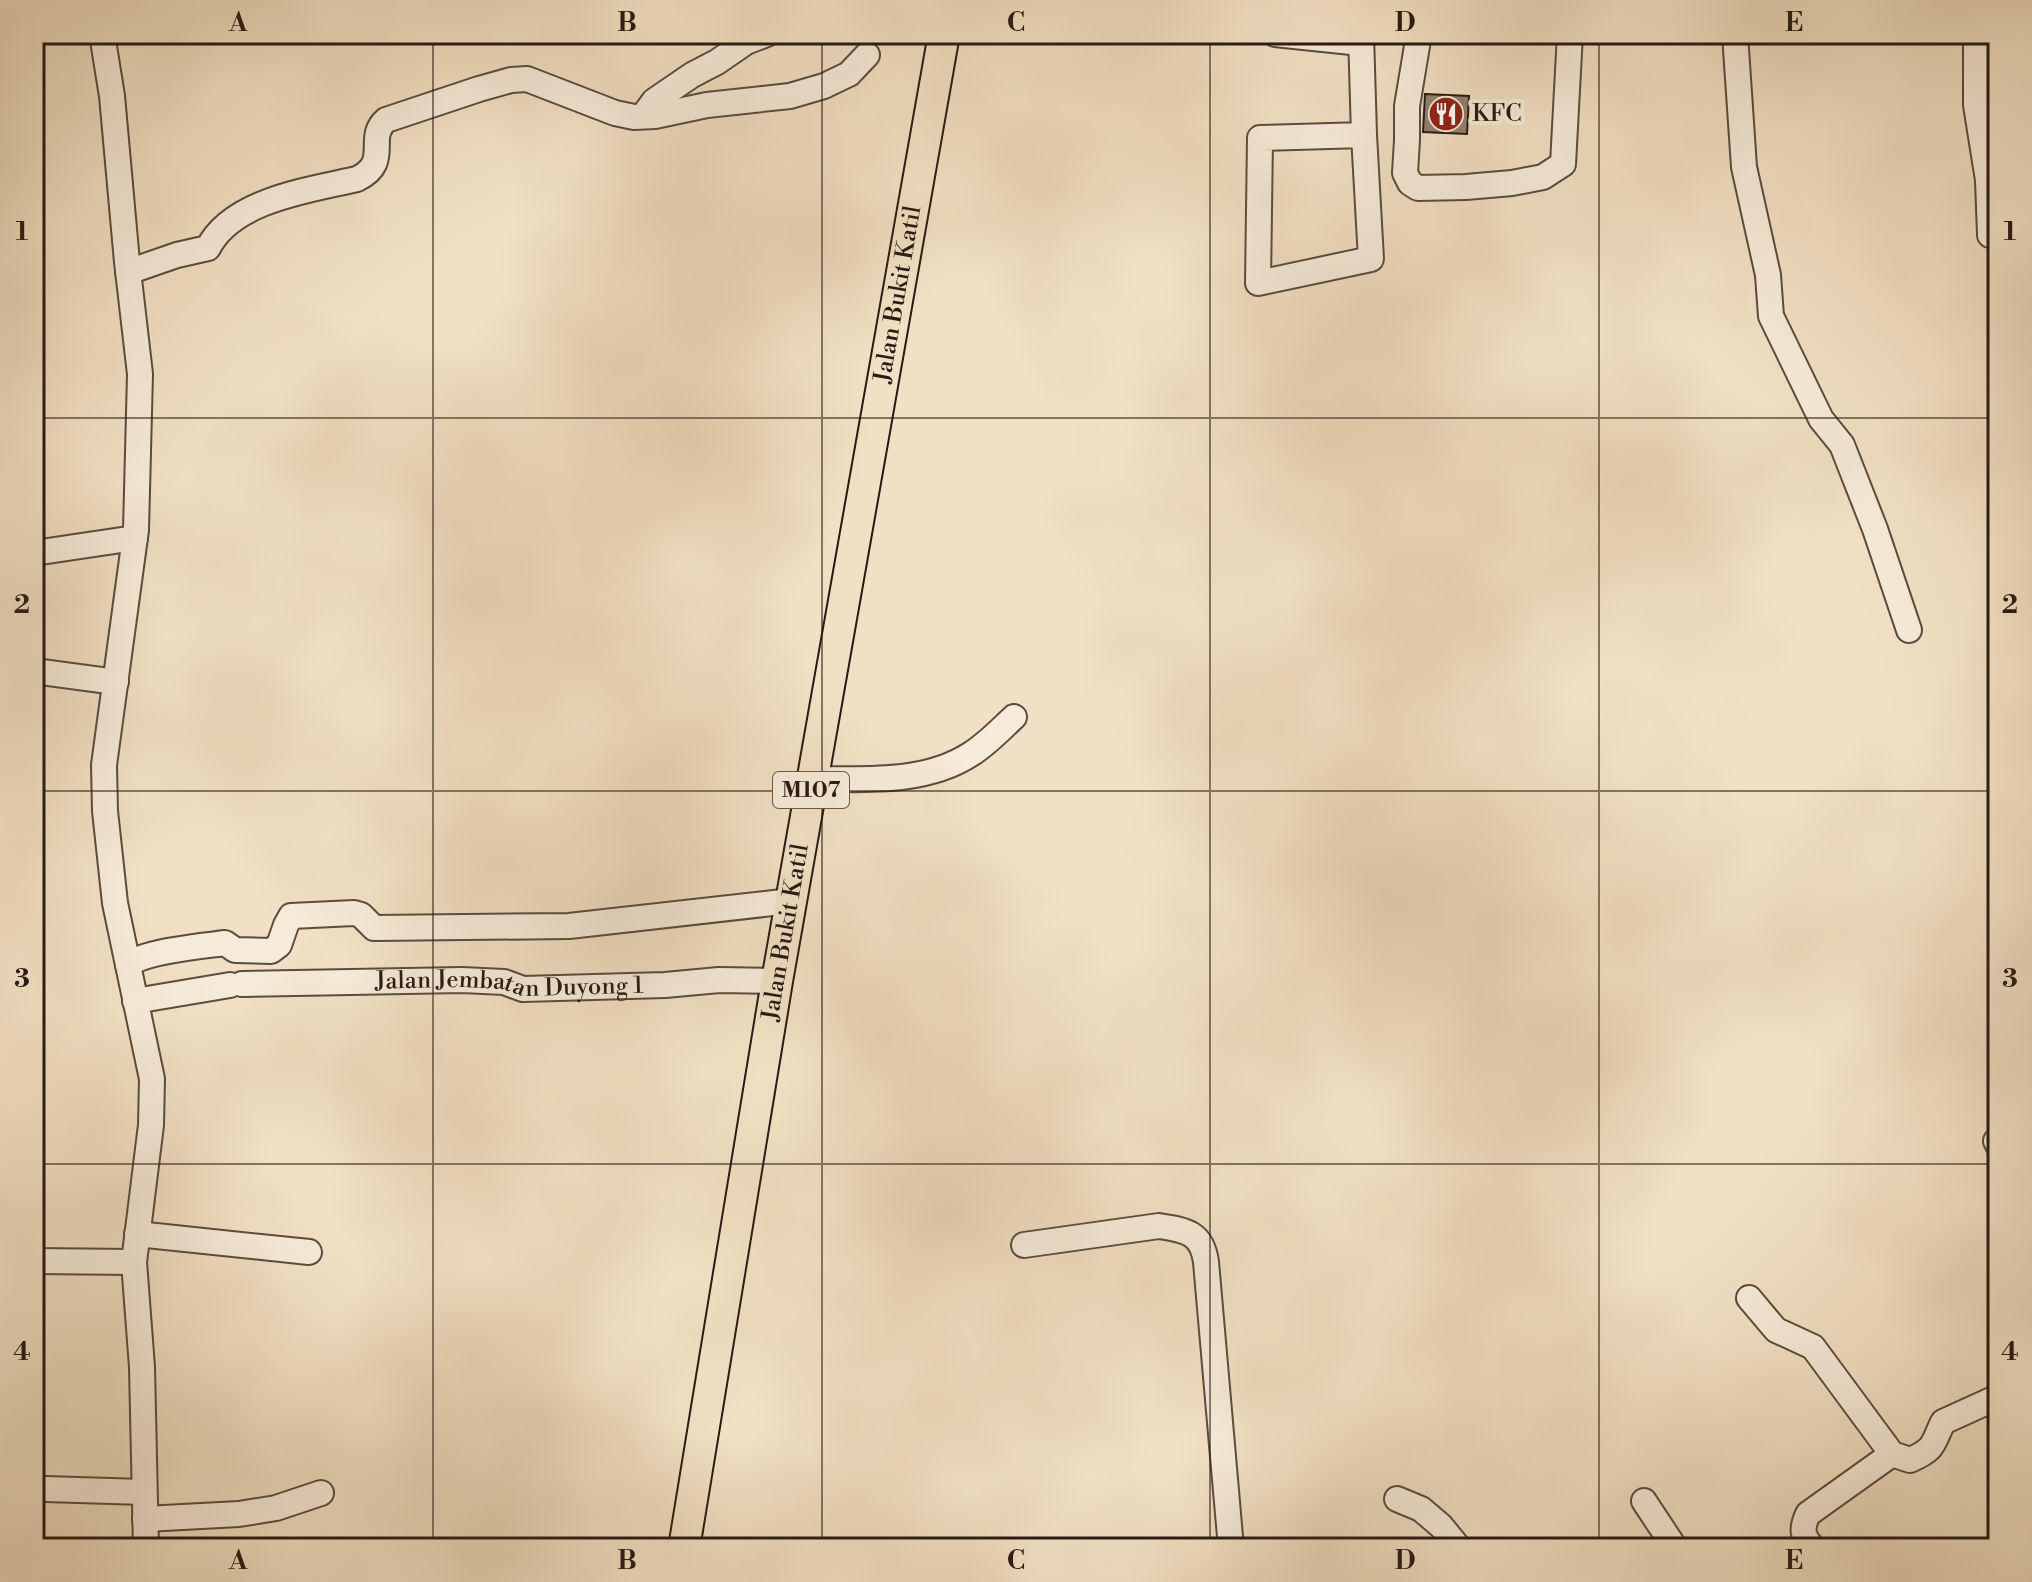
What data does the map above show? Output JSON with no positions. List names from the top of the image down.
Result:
{
  "streets": {
    "main road": ["Jalan Bukit Katil", "M107"],
    "street": ["Jalan Jembatan Duyong 1"]
  },
  "crossings": [
    ["Jalan Bukit Katil", "Jalan Jembatan Duyong 1"]
  ],
  "places": {
    "restaurant": ["KFC"]
  },
  "grid": {
    "columns": [
      "A",
      "B",
      "C",
      "D",
      "E"
    ],
    "rows": [
      "1",
      "2",
      "3",
      "4"
    ]
  }
}
